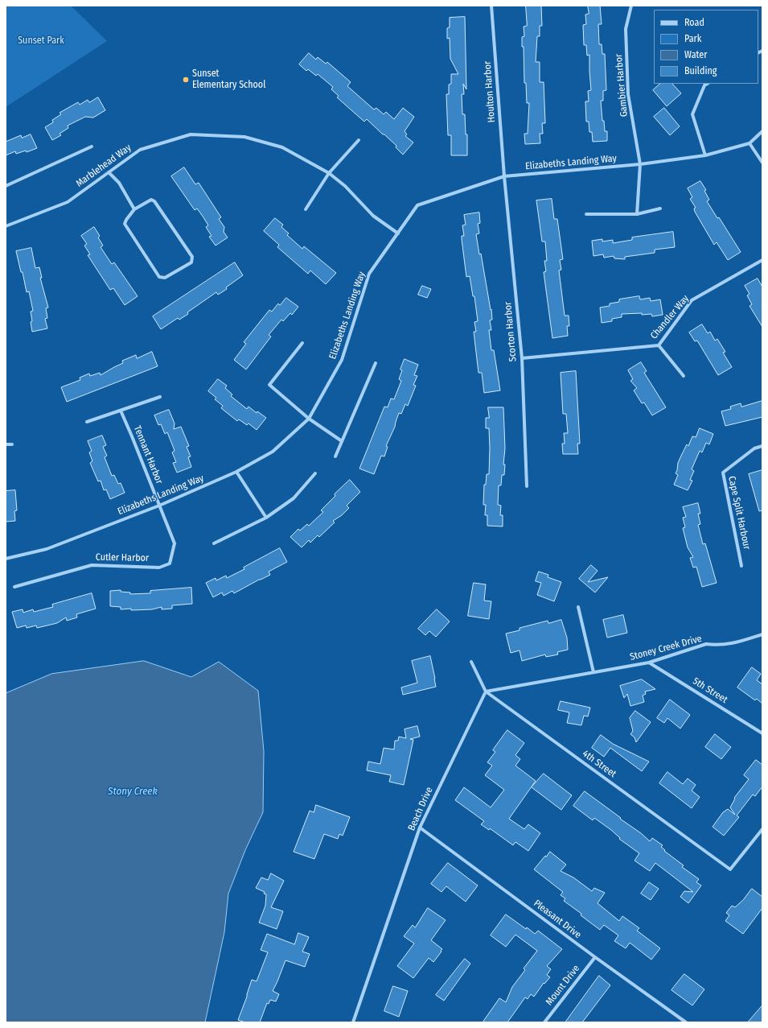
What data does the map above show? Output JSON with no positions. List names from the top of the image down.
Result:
{
  "streets": {
    "street": [
      "Gambier Harbor",
      "Houlton Harbor",
      "Elizabeths Landing Way",
      "Marblehead Way",
      "Chandler Way",
      "Scorton Harbor",
      "Tennant Harbor",
      "Cape Split Harbour",
      "Cutler Harbor",
      "Stoney Creek Drive",
      "5th Street",
      "4th Street",
      "Beach Drive",
      "Pleasant Drive",
      "Mount Drive"
    ]
  },
  "crossings": [
    ["Gambier Harbor", "Elizabeths Landing Way"],
    ["Houlton Harbor", "Elizabeths Landing Way"],
    ["Houlton Harbor", "Scorton Harbor"],
    ["Elizabeths Landing Way", "Marblehead Way"],
    ["Elizabeths Landing Way", "Scorton Harbor"],
    ["Elizabeths Landing Way", "Tennant Harbor"],
    ["Elizabeths Landing Way", "Cutler Harbor"],
    ["Chandler Way", "Scorton Harbor"],
    ["Tennant Harbor", "Cutler Harbor"],
    ["Stoney Creek Drive", "5th Street"],
    ["Stoney Creek Drive", "4th Street"],
    ["Stoney Creek Drive", "Beach Drive"],
    ["4th Street", "Beach Drive"],
    ["Beach Drive", "Pleasant Drive"],
    ["Pleasant Drive", "Mount Drive"]
  ],
  "water": ["Stony Creek"],
  "parks": ["Sunset Park"],
  "places": ["Sunset Elementary School"],
  "legend": [
    "Road",
    "Park",
    "Water",
    "Building"
  ]
}
